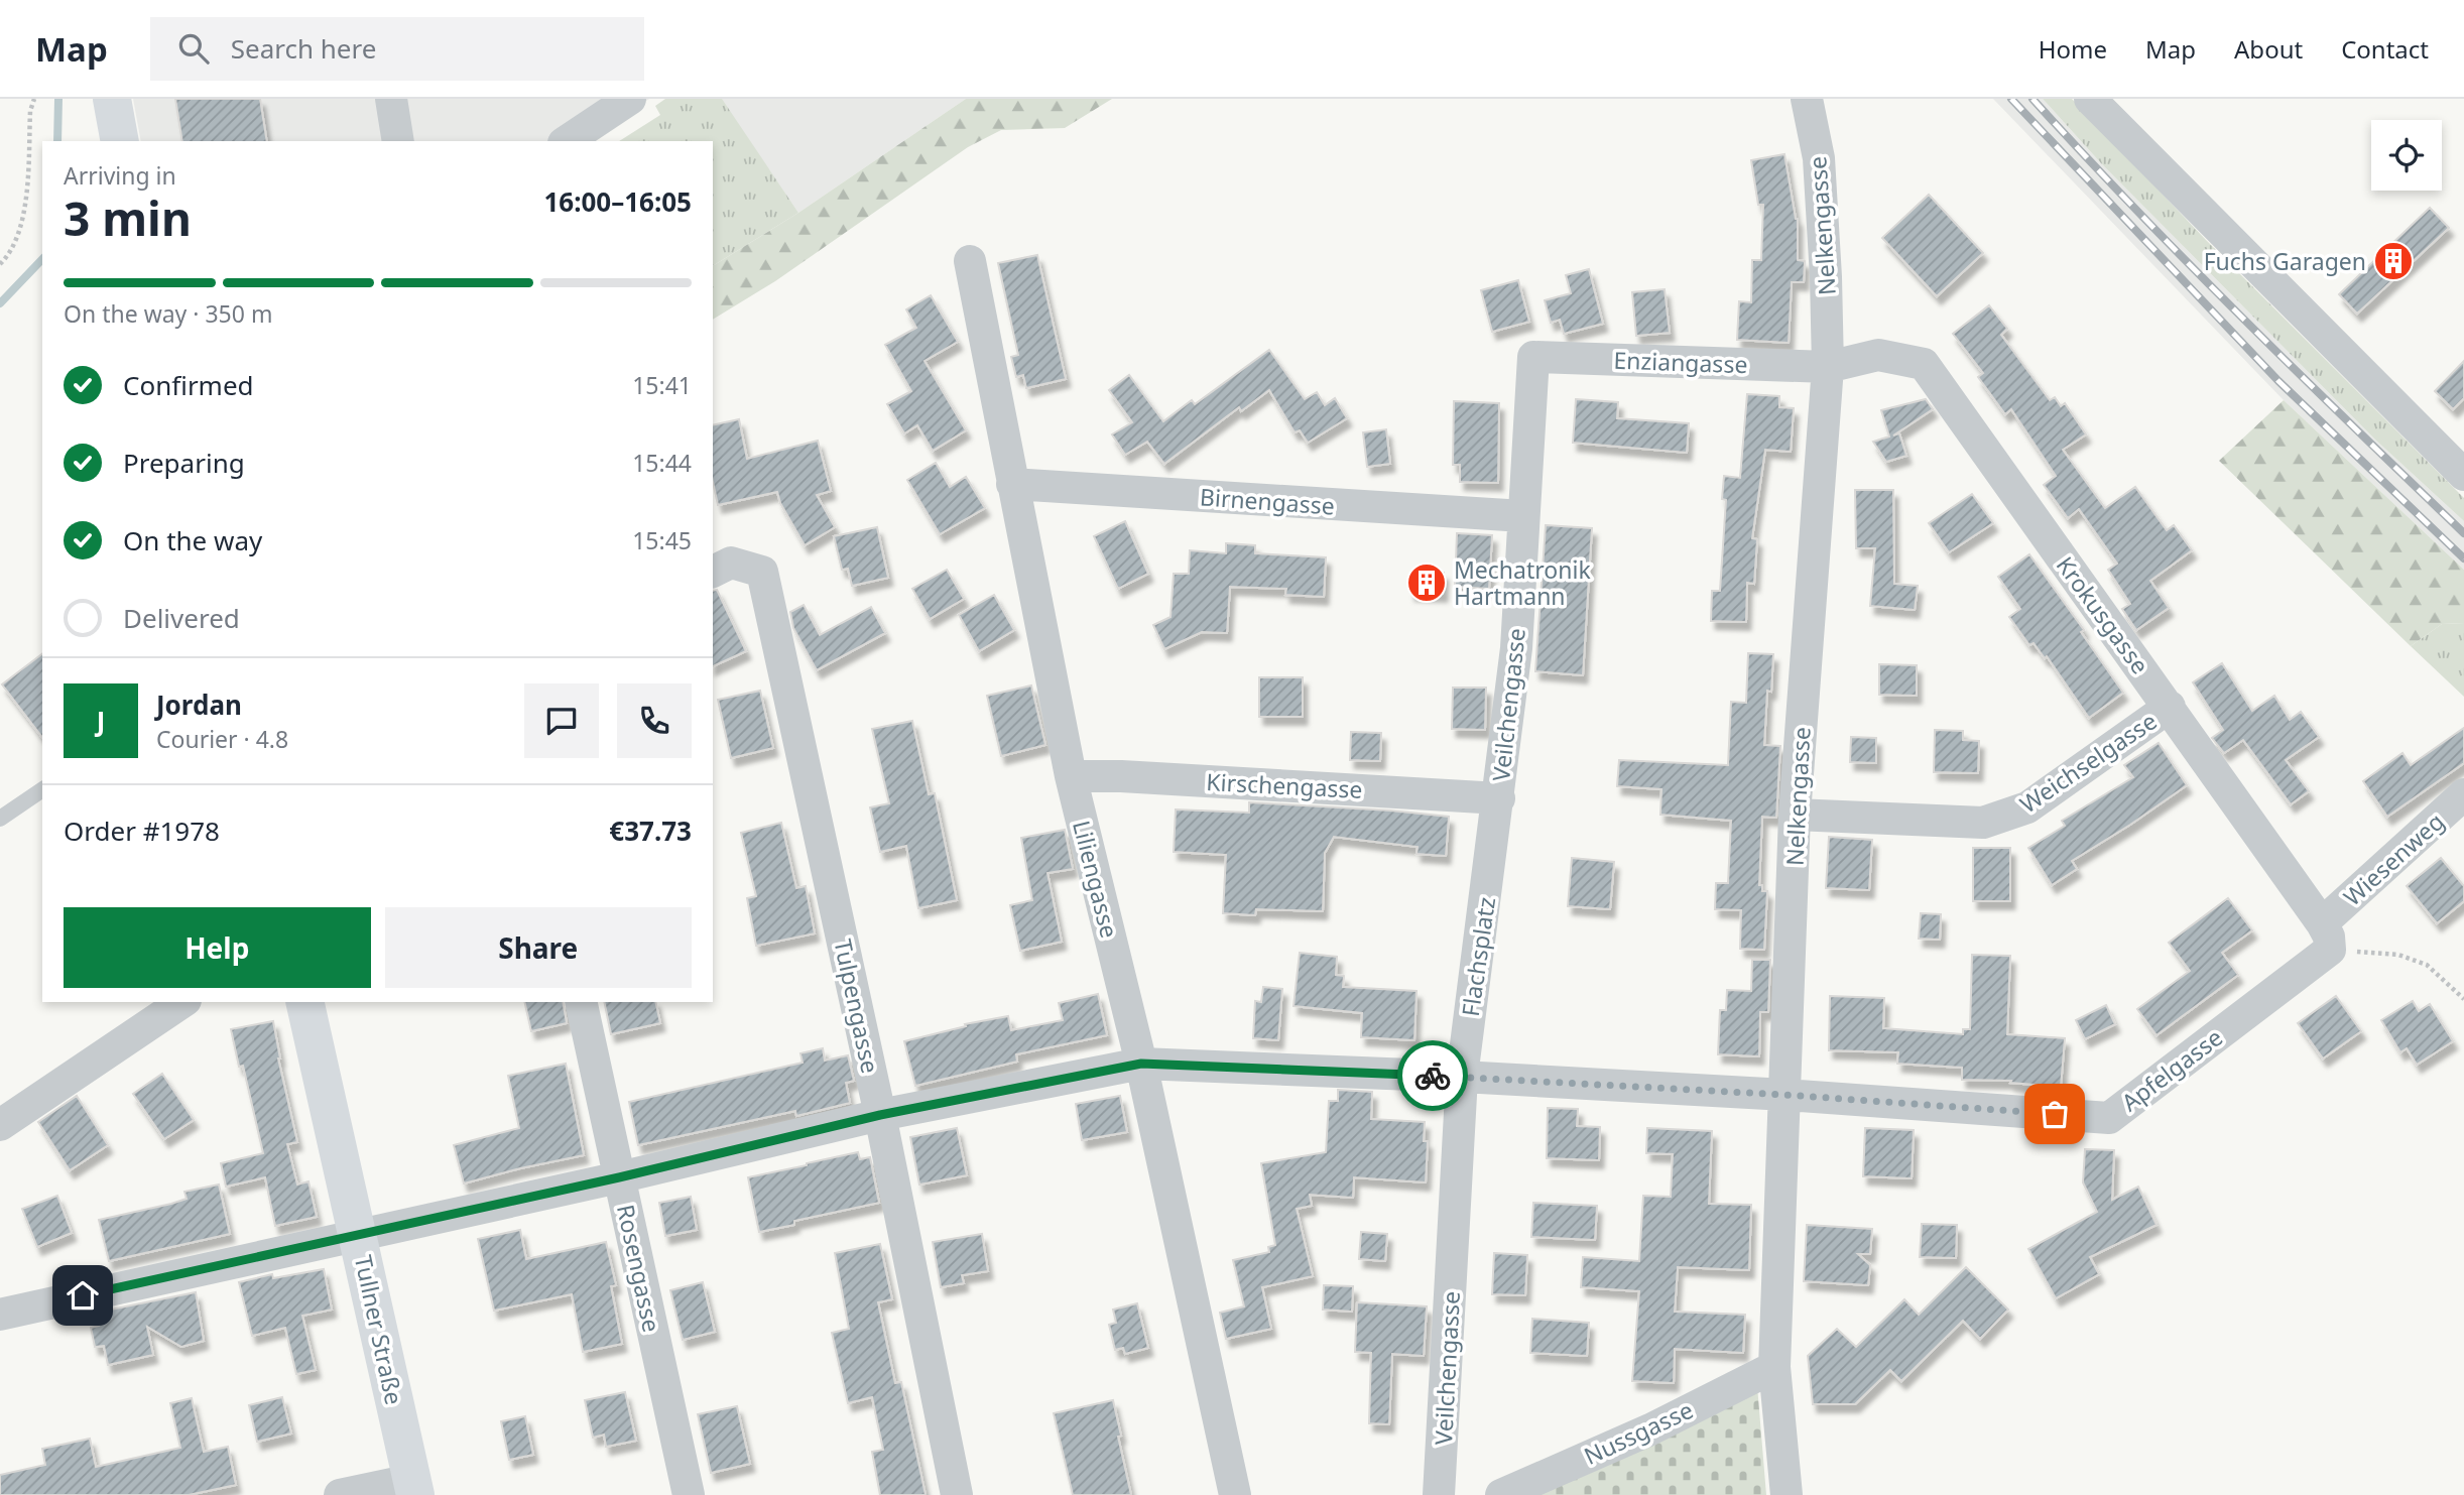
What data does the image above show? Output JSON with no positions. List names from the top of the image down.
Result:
{
  "streets": {
    "main road": ["Tullner Straße"],
    "street": [
      "Nelkengasse",
      "Enziangasse",
      "Birnengasse",
      "Krokusgasse",
      "Veilchengasse",
      "Weichselgasse",
      "Kirschengasse",
      "Wiesenweg",
      "Liliengasse",
      "Flachsplatz",
      "Tulpengasse",
      "Apfelgasse",
      "Rosengasse",
      "Nussgasse"
    ]
  },
  "crossings": [
    ["Nelkengasse", "Enziangasse"],
    ["Nelkengasse", "Krokusgasse"],
    ["Nelkengasse", "Weichselgasse"],
    ["Nelkengasse", "Apfelgasse"],
    ["Nelkengasse", "Nussgasse"],
    ["Enziangasse", "Krokusgasse"],
    ["Enziangasse", "Veilchengasse"],
    ["Birnengasse", "Veilchengasse"],
    ["Birnengasse", "Liliengasse"],
    ["Krokusgasse", "Weichselgasse"],
    ["Krokusgasse", "Wiesenweg"],
    ["Krokusgasse", "Apfelgasse"],
    ["Veilchengasse", "Kirschengasse"],
    ["Veilchengasse", "Flachsplatz"],
    ["Kirschengasse", "Liliengasse"],
    ["Kirschengasse", "Flachsplatz"],
    ["Wiesenweg", "Apfelgasse"],
    ["Liliengasse", "Apfelgasse"],
    ["Flachsplatz", "Apfelgasse"],
    ["Tulpengasse", "Apfelgasse"],
    ["Apfelgasse", "Rosengasse"],
    ["Apfelgasse", "Tullner Straße"]
  ],
  "places": {
    "building": ["Fuchs Garagen", "Mechatronik Hartmann"]
  },
  "page": {
    "header": "Map",
    "search": "Search here",
    "nav": [
      "Home",
      "Map",
      "About",
      "Contact"
    ],
    "heading": ["3 min", "Arriving in", "16:00–16:05"],
    "panel": [
      "Jordan",
      "Courier · 4.8",
      "Order #1978",
      "€37.73"
    ],
    "bar": "On the way · 350 m",
    "list": [
      ["Confirmed", "15:41"],
      ["Preparing", "15:44"],
      ["On the way", "15:45"],
      "Delivered"
    ],
    "round": "J",
    "buttons": ["Help", "Share"]
  }
}
